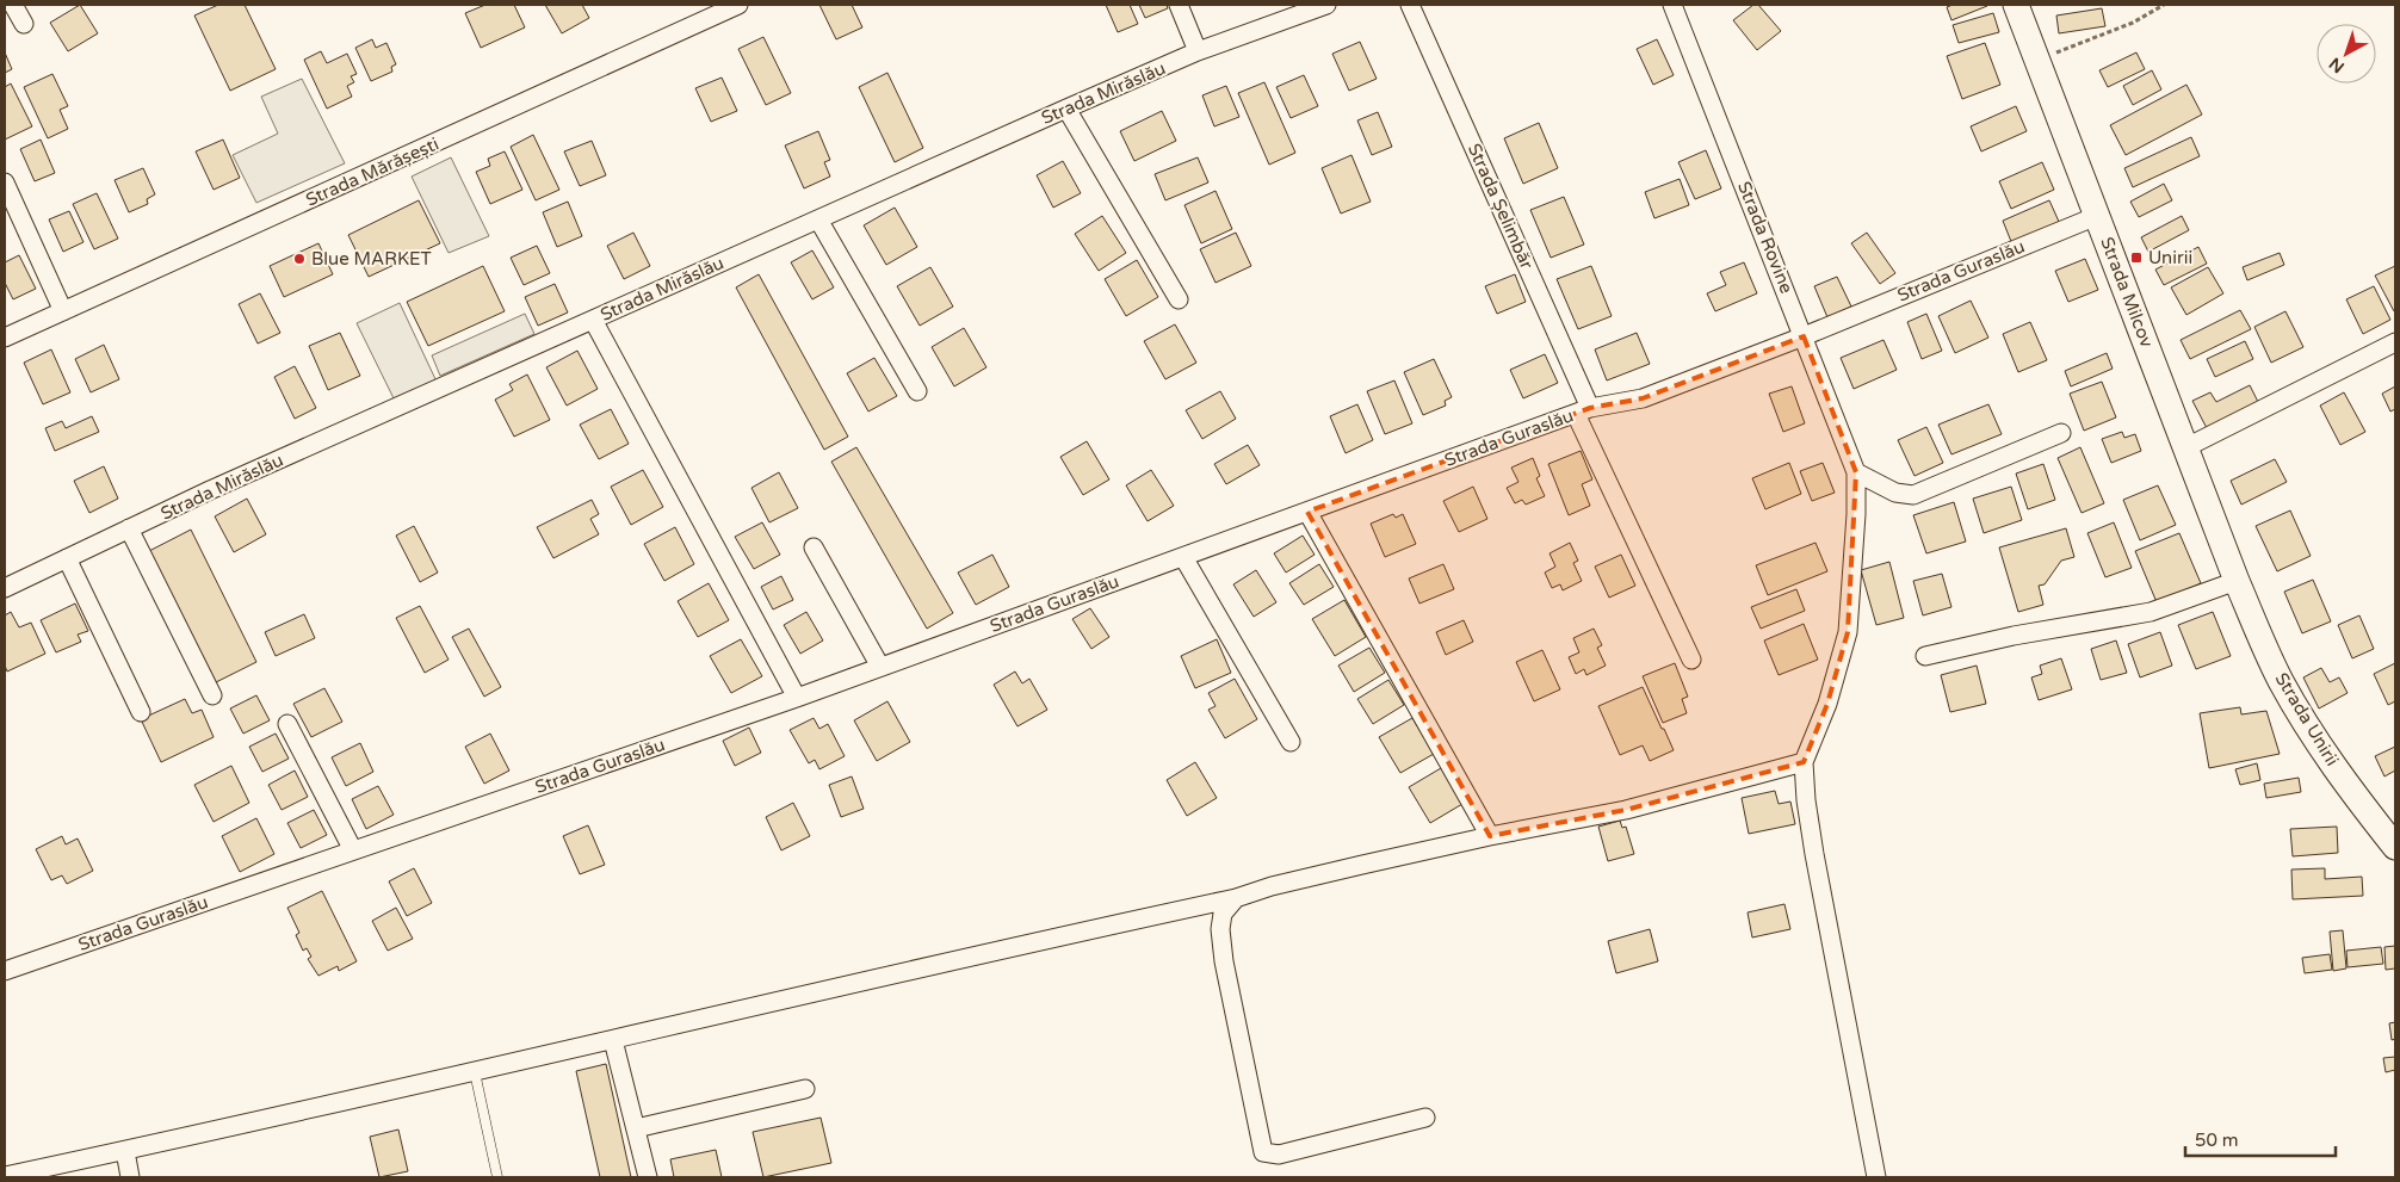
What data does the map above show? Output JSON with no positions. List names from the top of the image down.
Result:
{
  "streets": {
    "main road": ["Strada Milcov", "Strada Unirii"],
    "street": [
      "Strada Mirăslău",
      "Strada Mărășești",
      "Strada Șelimbăr",
      "Strada Rovine",
      "Strada Guraslău"
    ]
  },
  "crossings": [
    ["Strada Șelimbăr", "Strada Guraslău"],
    ["Strada Rovine", "Strada Guraslău"],
    ["Strada Guraslău", "Strada Milcov"],
    ["Strada Milcov", "Strada Unirii"]
  ],
  "places": {
    "transit": ["Unirii"],
    "other": ["Blue MARKET"]
  },
  "scale_bar": "50 m",
  "north": "bottom left"
}
